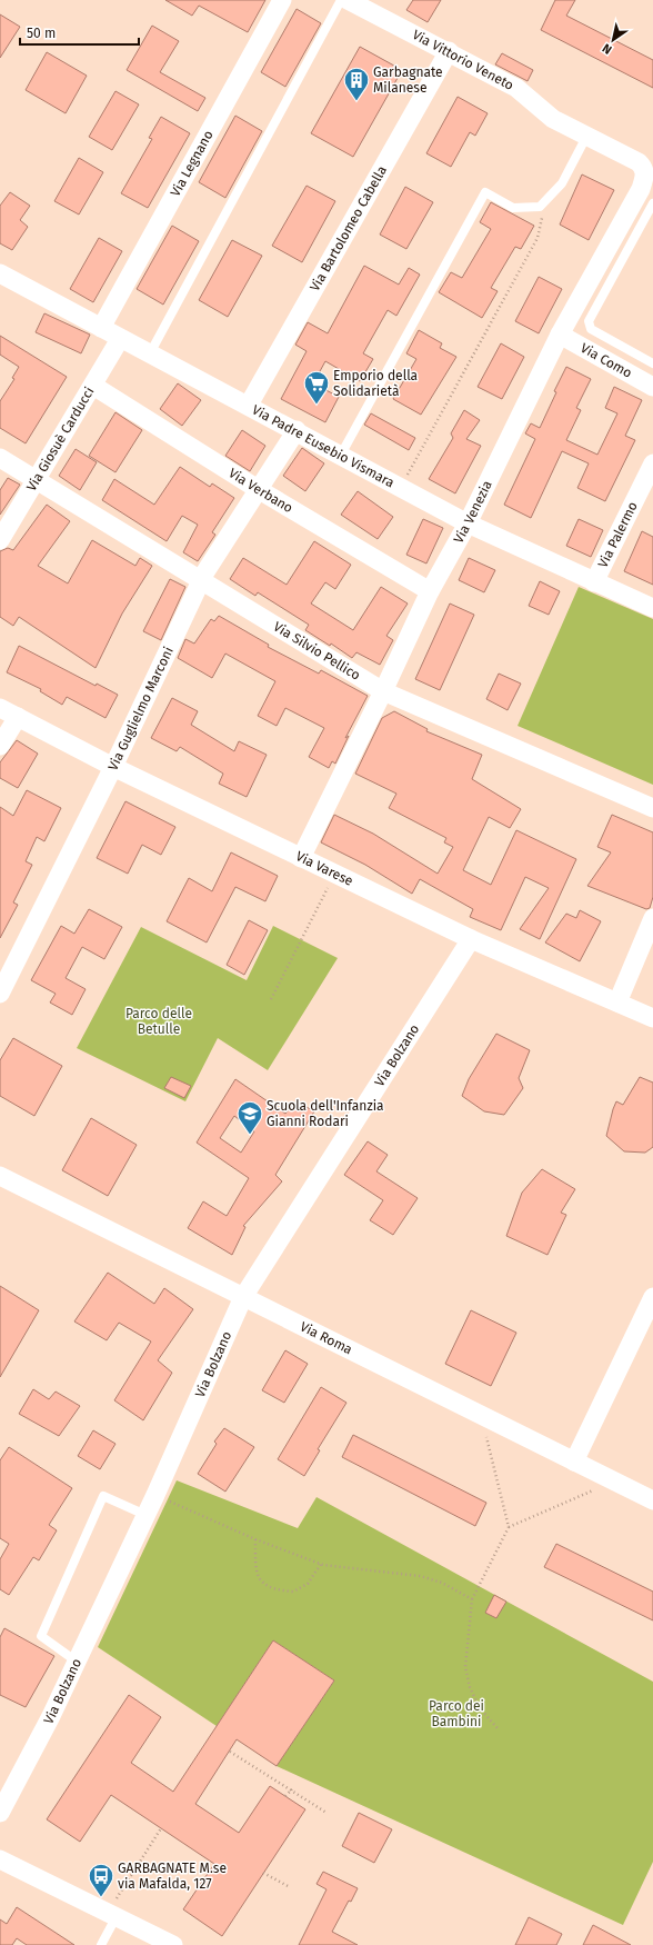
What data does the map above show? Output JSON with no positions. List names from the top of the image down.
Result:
{
  "streets": {
    "street": [
      "Via Vittorio Veneto",
      "Via Legnano",
      "Via Bartolomeo Cabella",
      "Via Como",
      "Via Giosuè Carducci",
      "Via Padre Eusebio Vismara",
      "Via Verbano",
      "Via Venezia",
      "Via Palermo",
      "Via Silvio Pellico",
      "Via Guglielmo Marconi",
      "Via Varese",
      "Via Bolzano",
      "Via Roma"
    ]
  },
  "crossings": [
    ["Via Vittorio Veneto", "Via Bartolomeo Cabella"],
    ["Via Vittorio Veneto", "Via Venezia"],
    ["Via Legnano", "Via Padre Eusebio Vismara"],
    ["Via Bartolomeo Cabella", "Via Padre Eusebio Vismara"],
    ["Via Como", "Via Venezia"],
    ["Via Giosuè Carducci", "Via Padre Eusebio Vismara"],
    ["Via Giosuè Carducci", "Via Verbano"],
    ["Via Giosuè Carducci", "Via Silvio Pellico"],
    ["Via Padre Eusebio Vismara", "Via Venezia"],
    ["Via Padre Eusebio Vismara", "Via Palermo"],
    ["Via Padre Eusebio Vismara", "Via Guglielmo Marconi"],
    ["Via Verbano", "Via Venezia"],
    ["Via Verbano", "Via Guglielmo Marconi"],
    ["Via Venezia", "Via Silvio Pellico"],
    ["Via Venezia", "Via Varese"],
    ["Via Silvio Pellico", "Via Guglielmo Marconi"],
    ["Via Guglielmo Marconi", "Via Varese"],
    ["Via Varese", "Via Bolzano"],
    ["Via Bolzano", "Via Roma"]
  ],
  "parks": ["Parco delle Betulle", "Parco dei Bambini"],
  "places": {
    "building": ["Garbagnate Milanese"],
    "supermarket": ["Emporio della Solidarietà"],
    "school or university": ["Scuola dell'Infanzia Gianni Rodari"],
    "bus stop": ["GARBAGNATE M.se via Mafalda, 127"]
  },
  "scale_bar": "50 m",
  "north": "bottom left"
}
